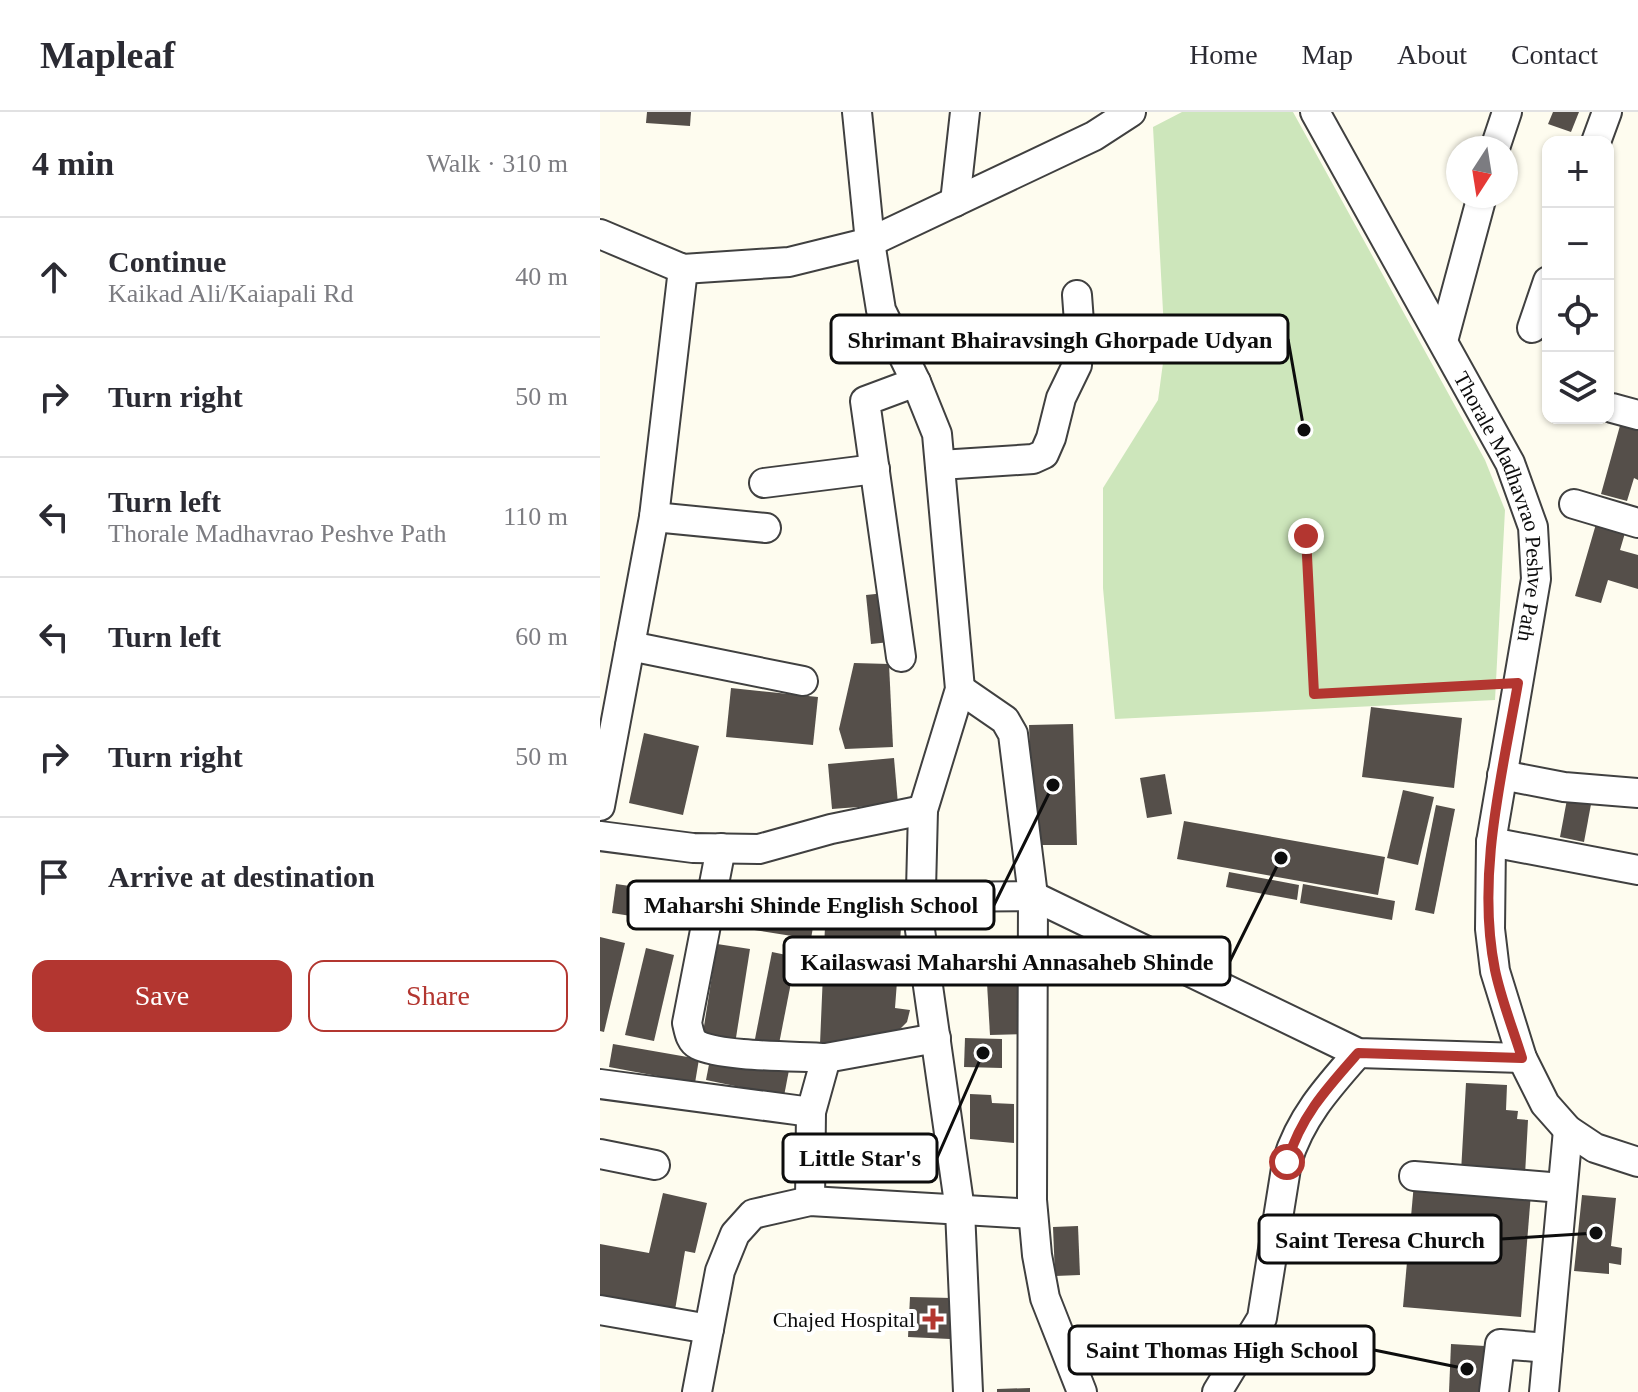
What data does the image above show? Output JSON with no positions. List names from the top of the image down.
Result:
{
  "streets": {
    "street": ["Thorale Madhavrao Peshve Path"]
  },
  "places": {
    "other": [
      "Shrimant Bhairavsingh Ghorpade Udyan",
      "Maharshi Shinde English School",
      "Kailaswasi Maharshi Annasaheb Shinde",
      "Little Star's",
      "Saint Teresa Church",
      "Saint Thomas High School"
    ],
    "health": ["Chajed Hospital"]
  },
  "north": "bottom",
  "page": {
    "header": "Mapleaf",
    "nav": [
      "Home",
      "Map",
      "About",
      "Contact"
    ],
    "heading": ["4 min", "Walk · 310 m"],
    "map_buttons": ["+", "−"],
    "list": [
      ["Continue", "Kaikad Ali/Kaiapali Rd", "40 m"],
      ["Turn right", "50 m"],
      ["Turn left", "Thorale Madhavrao Peshve Path", "110 m"],
      ["Turn left", "60 m"],
      ["Turn right", "50 m"],
      "Arrive at destination"
    ],
    "buttons": ["Save", "Share"]
  }
}
